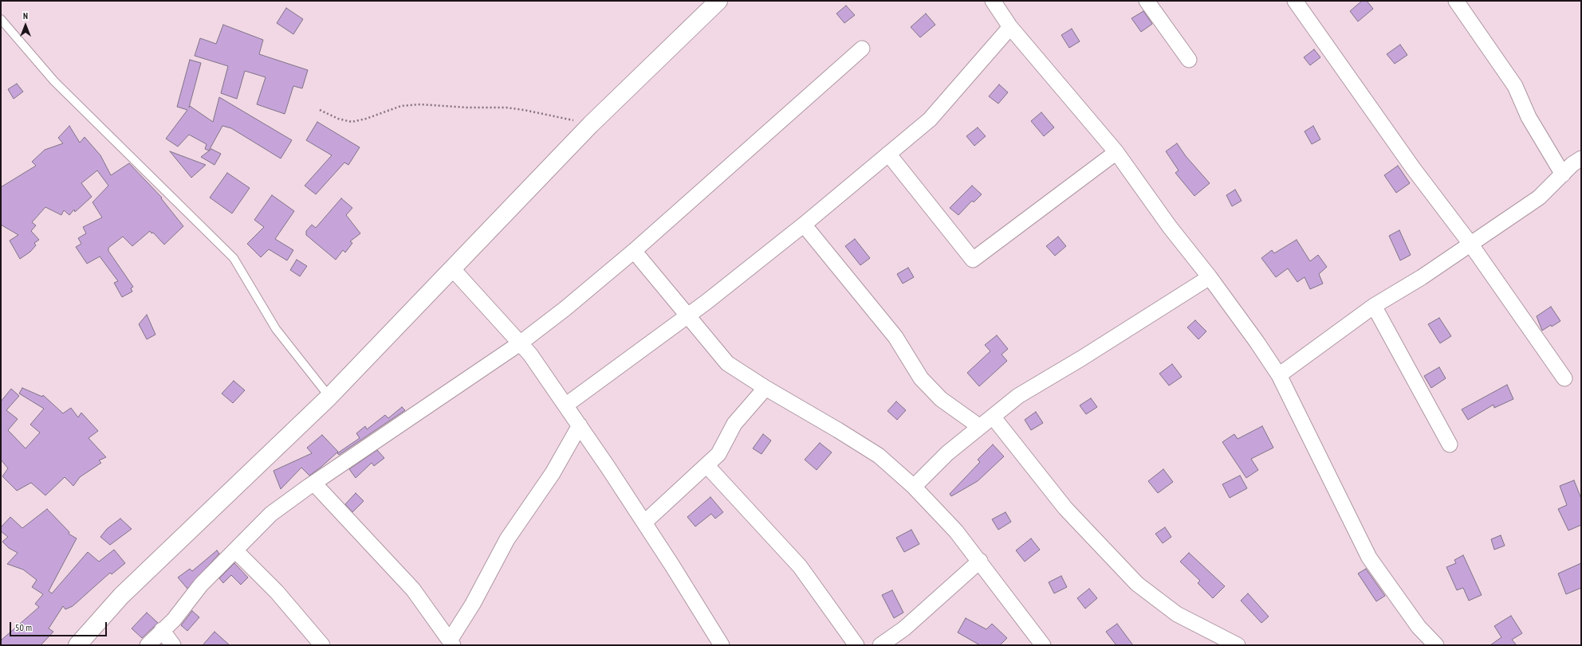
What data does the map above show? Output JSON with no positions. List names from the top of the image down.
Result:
{
  "scale_bar": "50 m",
  "north": "top"
}
